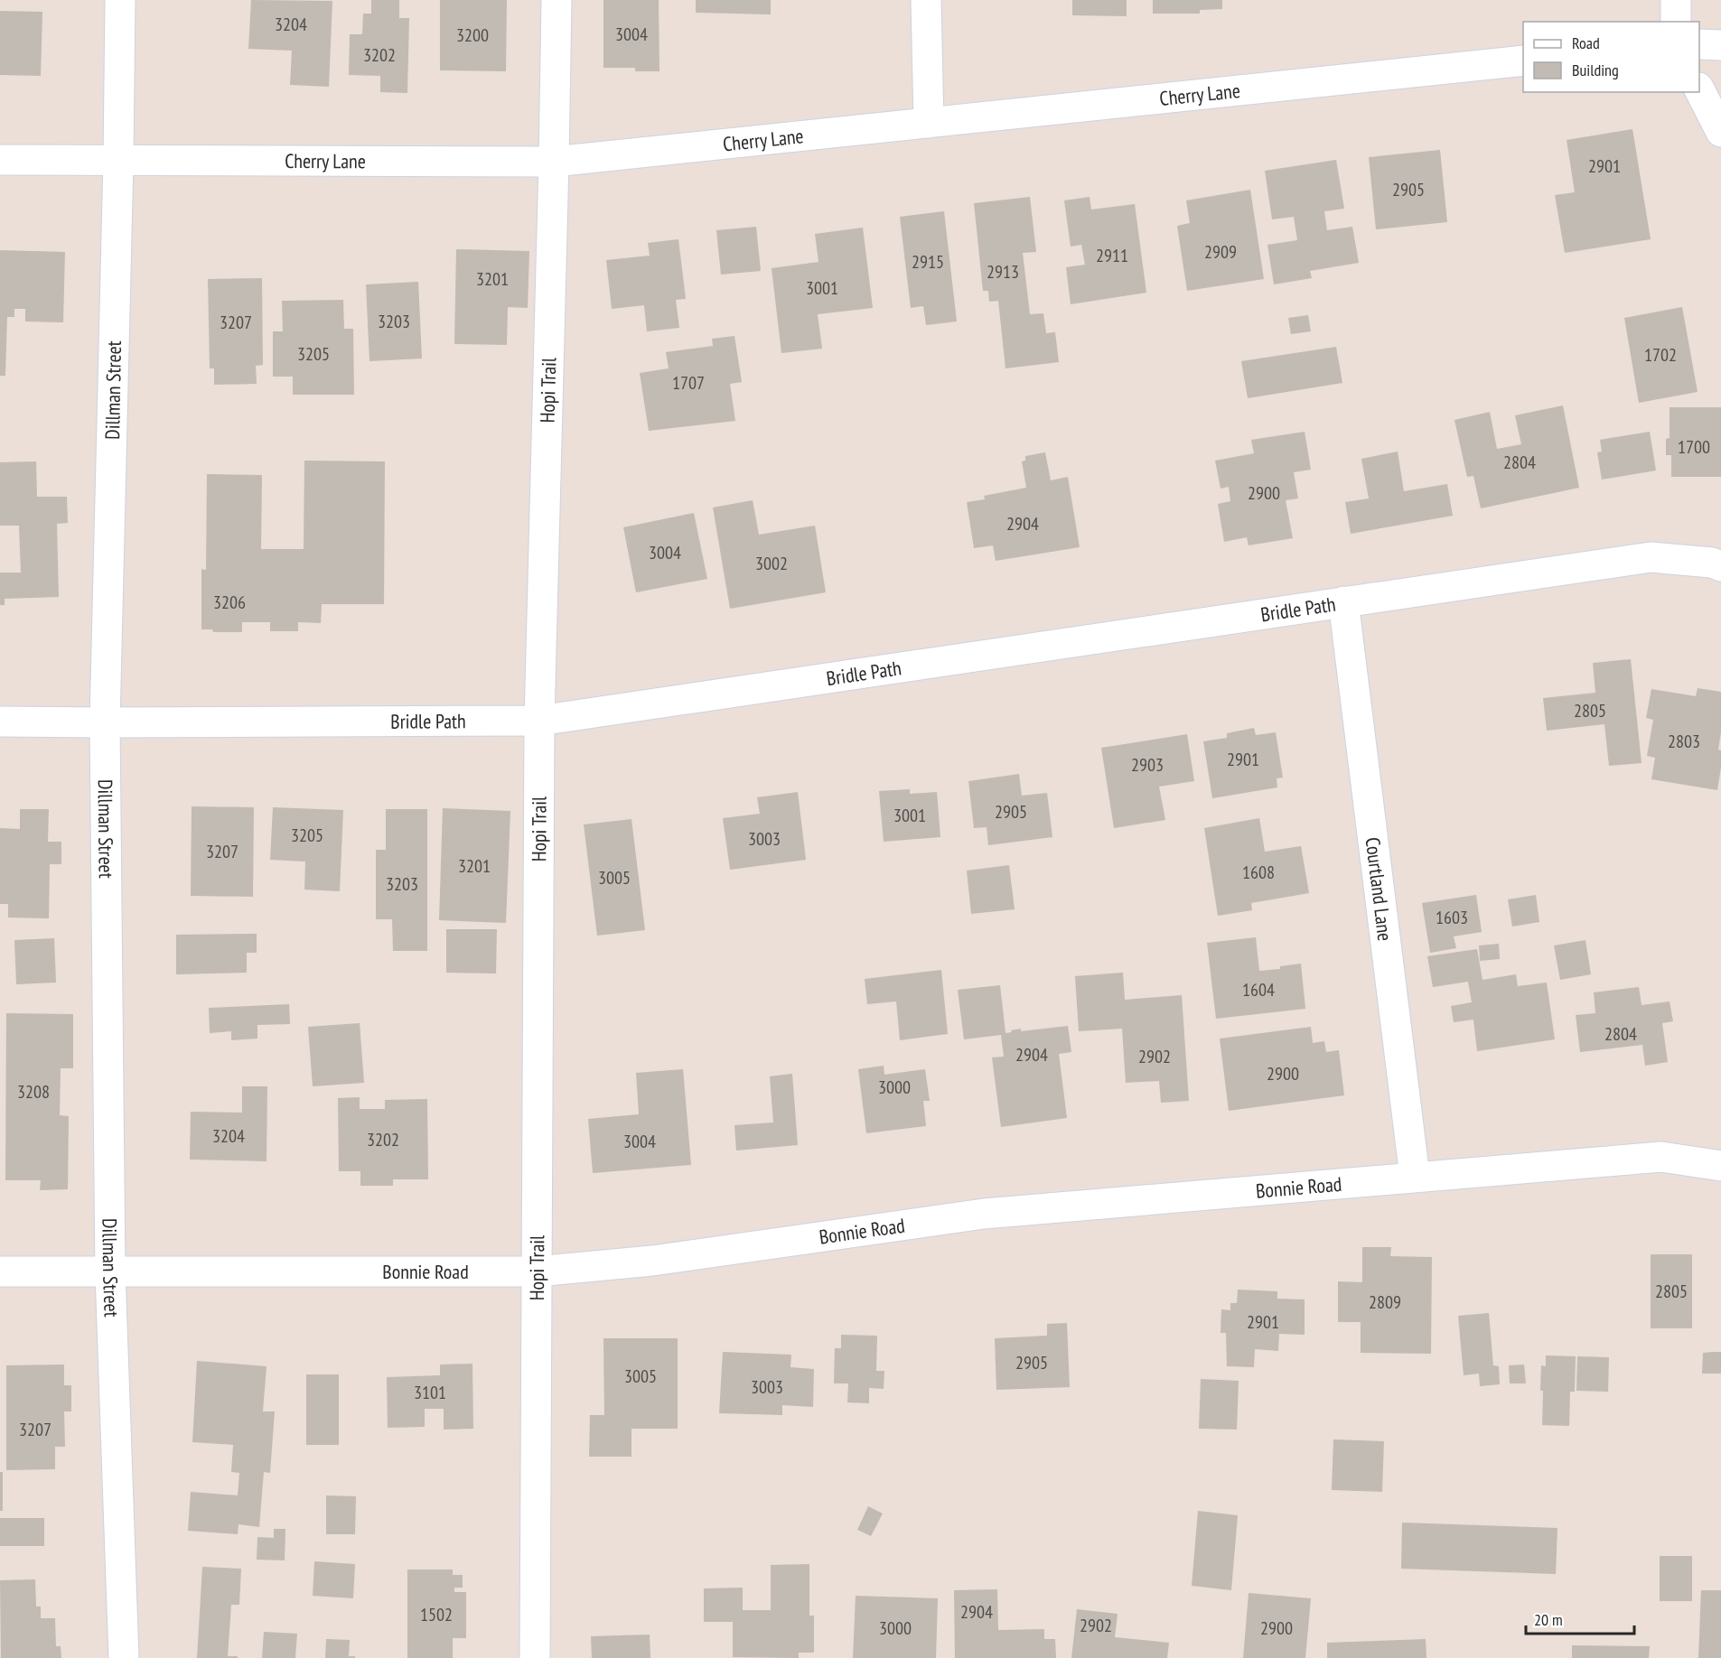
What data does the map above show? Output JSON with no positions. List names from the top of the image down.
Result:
{
  "streets": {
    "street": [
      "Cherry Lane",
      "Dillman Street",
      "Hopi Trail",
      "Bridle Path",
      "Courtland Lane",
      "Bonnie Road"
    ]
  },
  "crossings": [
    ["Cherry Lane", "Dillman Street"],
    ["Cherry Lane", "Hopi Trail"],
    ["Dillman Street", "Bridle Path"],
    ["Dillman Street", "Bonnie Road"],
    ["Hopi Trail", "Bridle Path"],
    ["Hopi Trail", "Bonnie Road"],
    ["Bridle Path", "Courtland Lane"],
    ["Courtland Lane", "Bonnie Road"]
  ],
  "house_numbers": [
    "3204",
    "3004",
    "3200",
    "3202",
    "2901",
    "2905",
    "2909",
    "2911",
    "2915",
    "2913",
    "3201",
    "3001",
    "3203",
    "3207",
    "3205",
    "1702",
    "1707",
    "1700",
    "2804",
    "2900",
    "2904",
    "3004",
    "3002",
    "3206",
    "2805",
    "2803",
    "2901",
    "2903",
    "2905",
    "3001",
    "3205",
    "3003",
    "3207",
    "3201",
    "1608",
    "3005",
    "3203",
    "1603",
    "1604",
    "2804",
    "2904",
    "2902",
    "2900",
    "3000",
    "3208",
    "3204",
    "3202",
    "3004",
    "2805",
    "2809",
    "2901",
    "2905",
    "3005",
    "3003",
    "3101",
    "3207",
    "2904",
    "1502",
    "2902",
    "3000",
    "2900"
  ],
  "legend": ["Road", "Building"],
  "scale_bar": "20 m"
}
